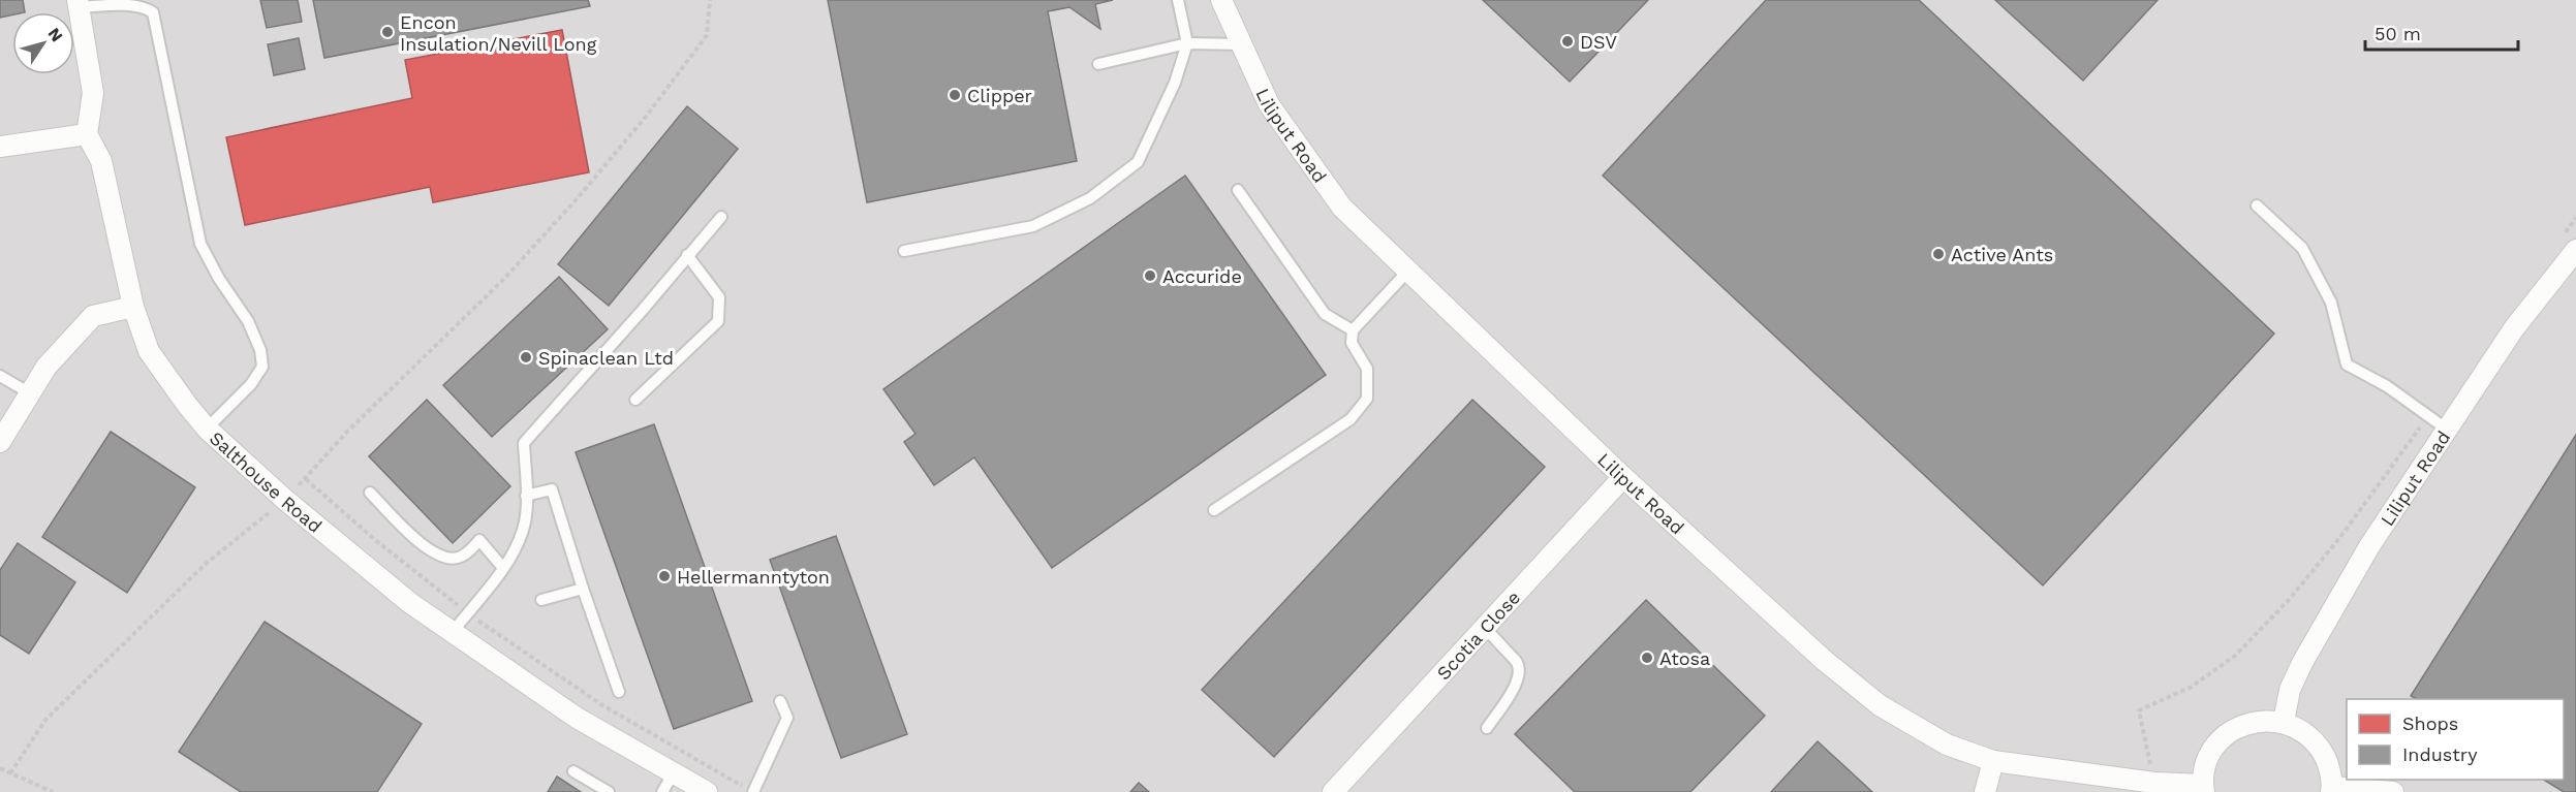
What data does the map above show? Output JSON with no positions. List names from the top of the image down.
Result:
{
  "streets": {
    "street": ["Liliput Road", "Salthouse Road", "Scotia Close"]
  },
  "crossings": [
    ["Liliput Road", "Scotia Close"]
  ],
  "places": [
    "Encon Insulation/Nevill Long",
    "DSV",
    "Clipper",
    "Active Ants",
    "Accuride",
    "Spinaclean Ltd",
    "Hellermanntyton",
    "Atosa"
  ],
  "legend": ["Shops", "Industry"],
  "scale_bar": "50 m",
  "north": "top right"
}
